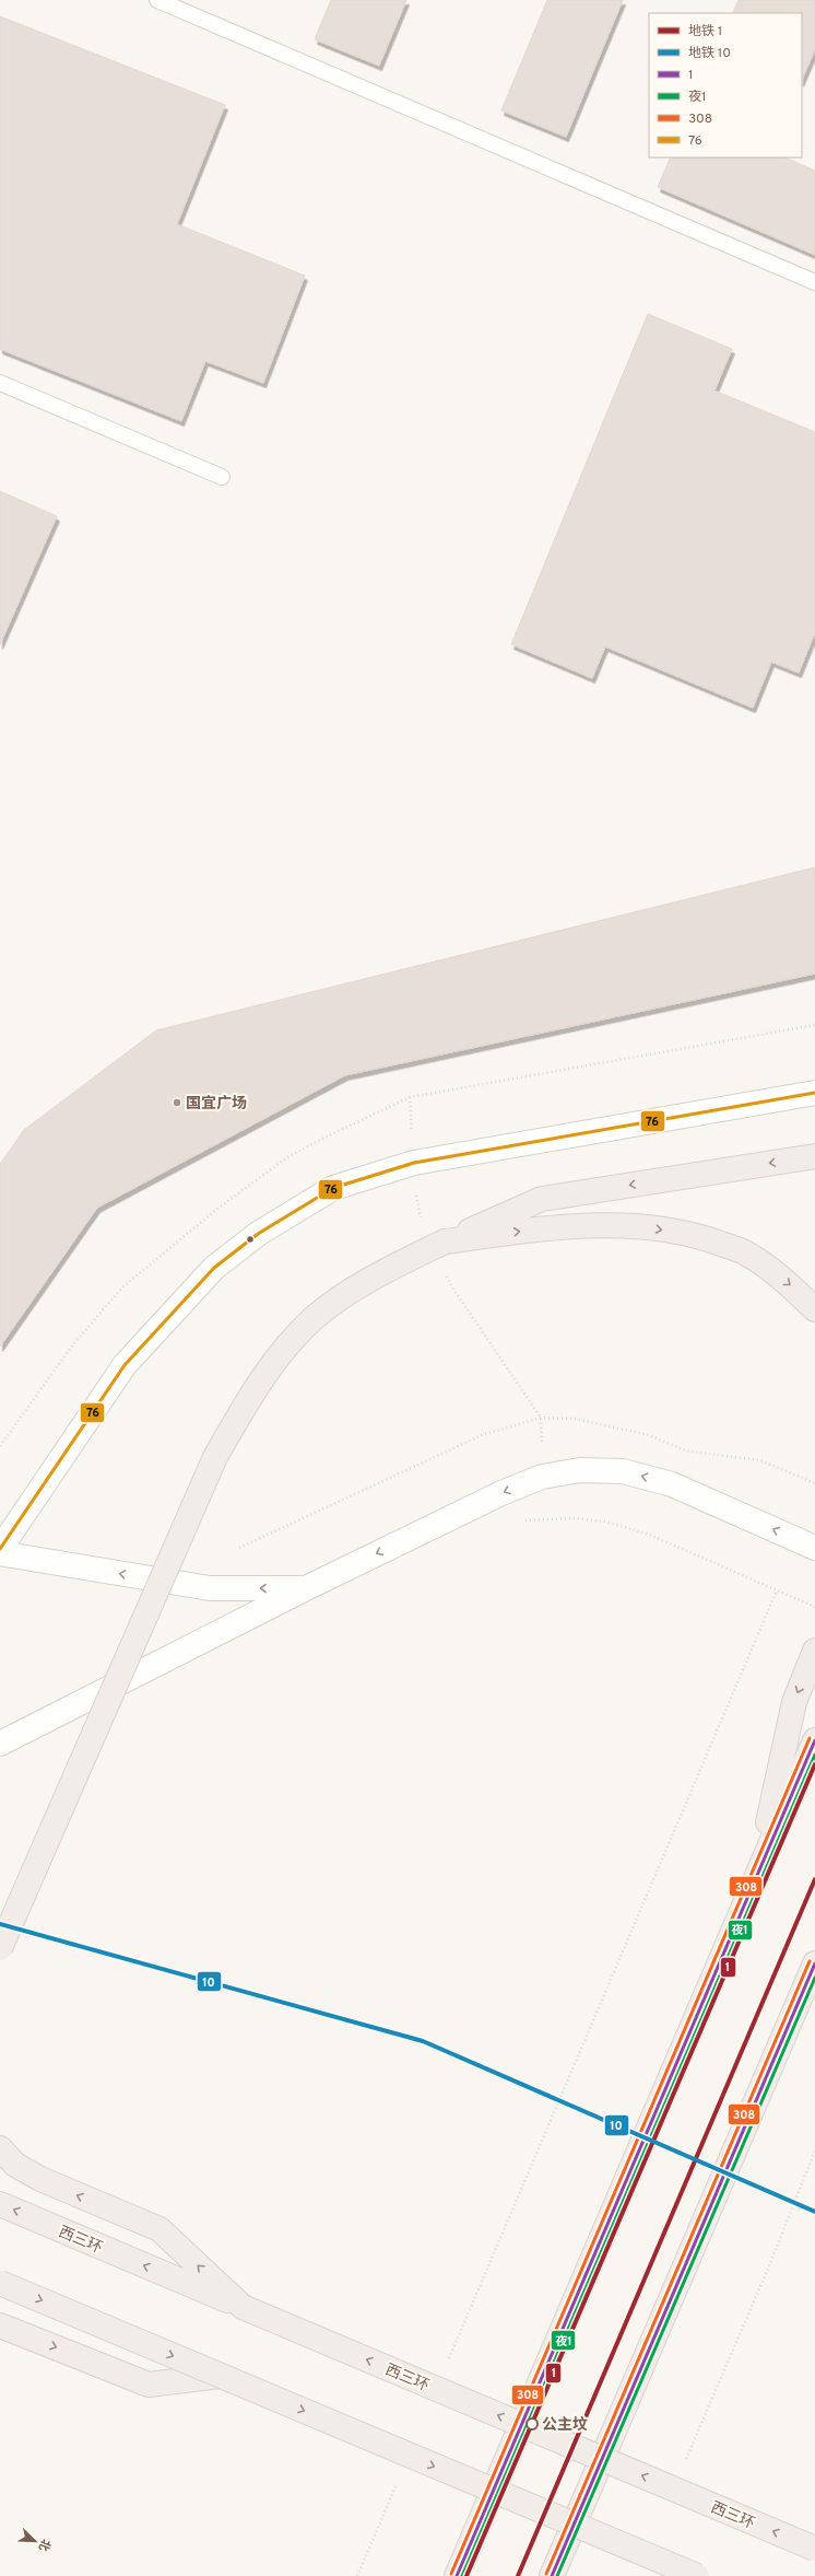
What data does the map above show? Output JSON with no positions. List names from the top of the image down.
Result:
{
  "streets": {
    "highway": ["西三环"]
  },
  "places": ["国宜广场", "公主坟"],
  "lines": [
    "transit line 76",
    "transit line 308",
    "transit line 1",
    "transit line 夜1",
    "metro line 1",
    "metro line 10"
  ],
  "legend": [
    "地铁 1",
    "地铁 10",
    "1",
    "夜1",
    "308",
    "76"
  ],
  "north": "bottom right"
}
